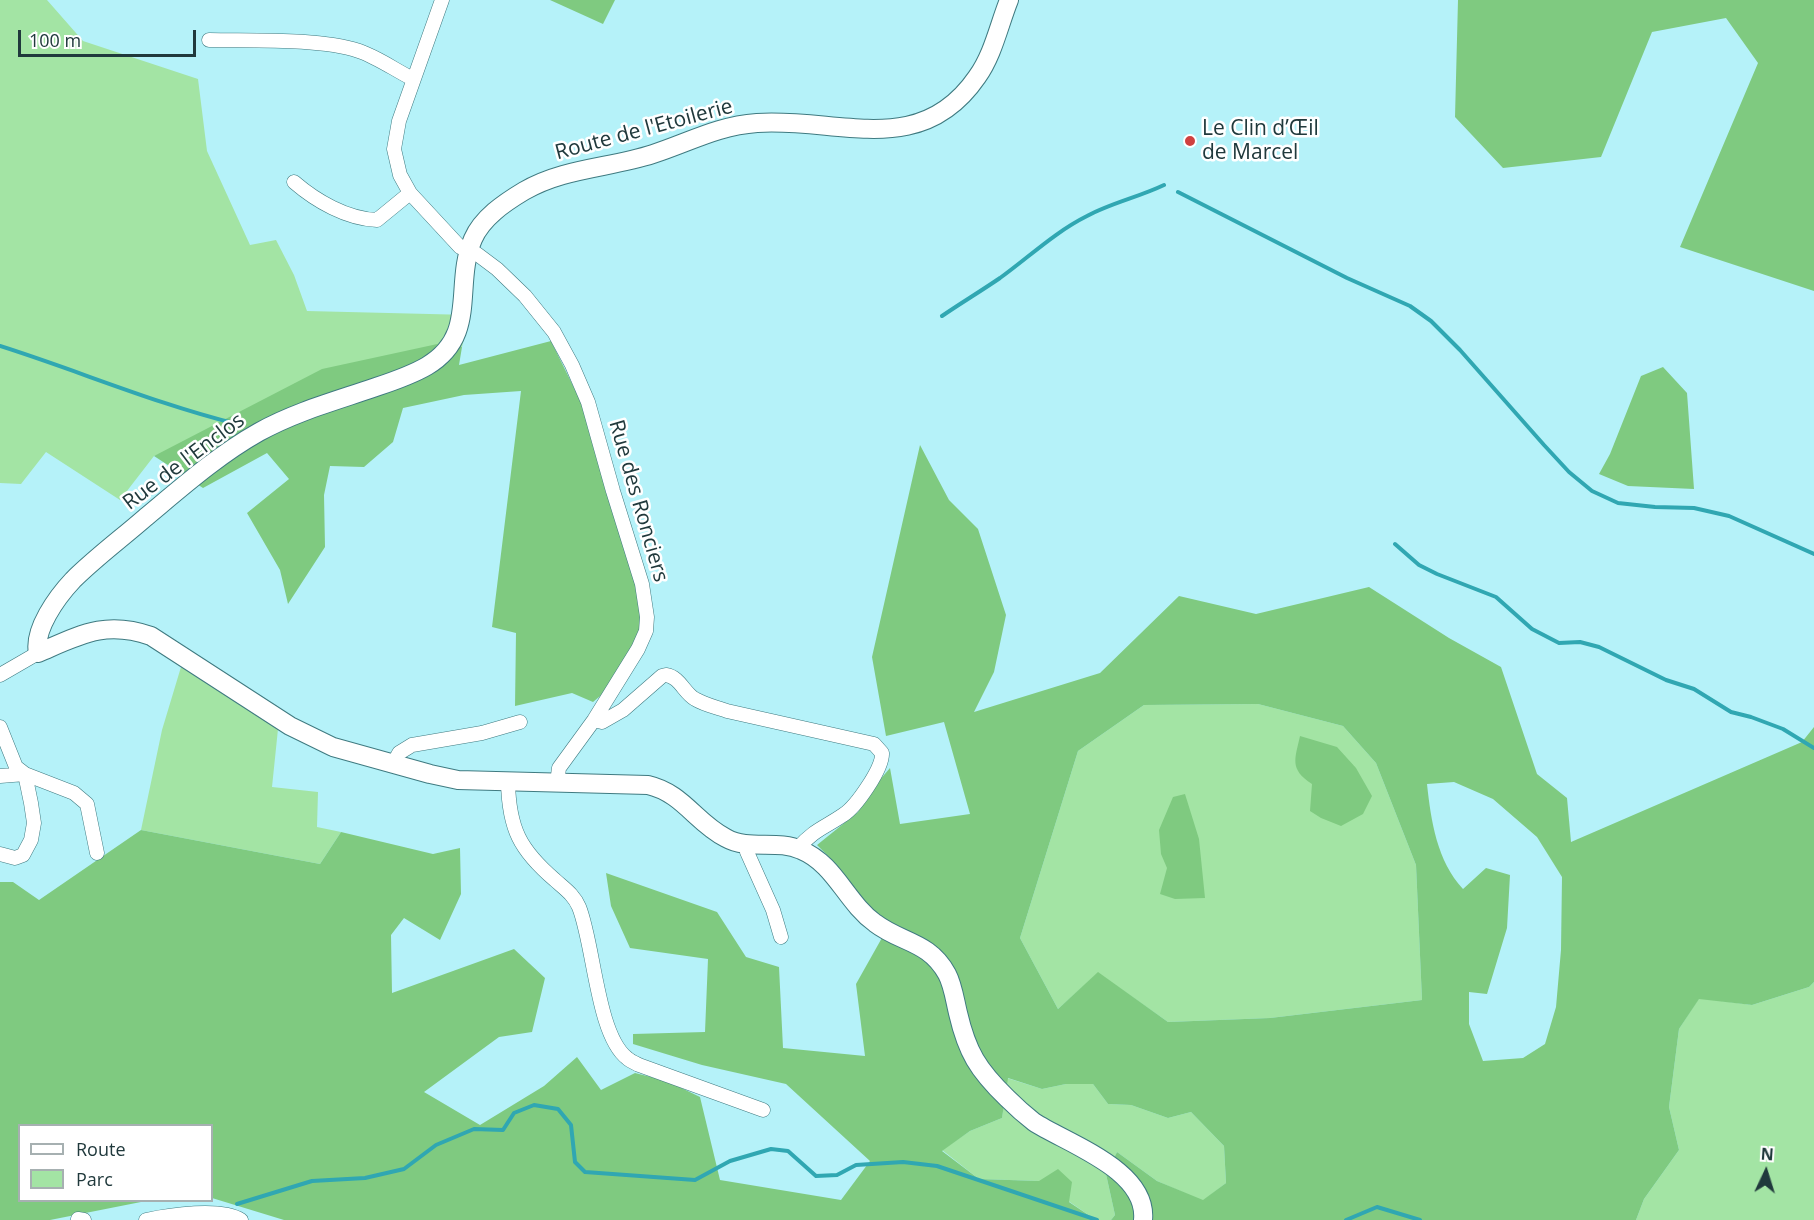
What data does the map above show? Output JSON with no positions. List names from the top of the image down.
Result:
{
  "streets": {
    "street": ["Route de l'Etoilerie", "Rue de l'Enclos", "Rue des Ronciers"]
  },
  "crossings": [
    ["Route de l'Etoilerie", "Rue de l'Enclos"],
    ["Route de l'Etoilerie", "Rue des Ronciers"],
    ["Rue de l'Enclos", "Rue des Ronciers"]
  ],
  "places": ["Le Clin d’Œil de Marcel"],
  "legend": ["Route", "Parc"],
  "scale_bar": "100 m",
  "north": "top"
}
